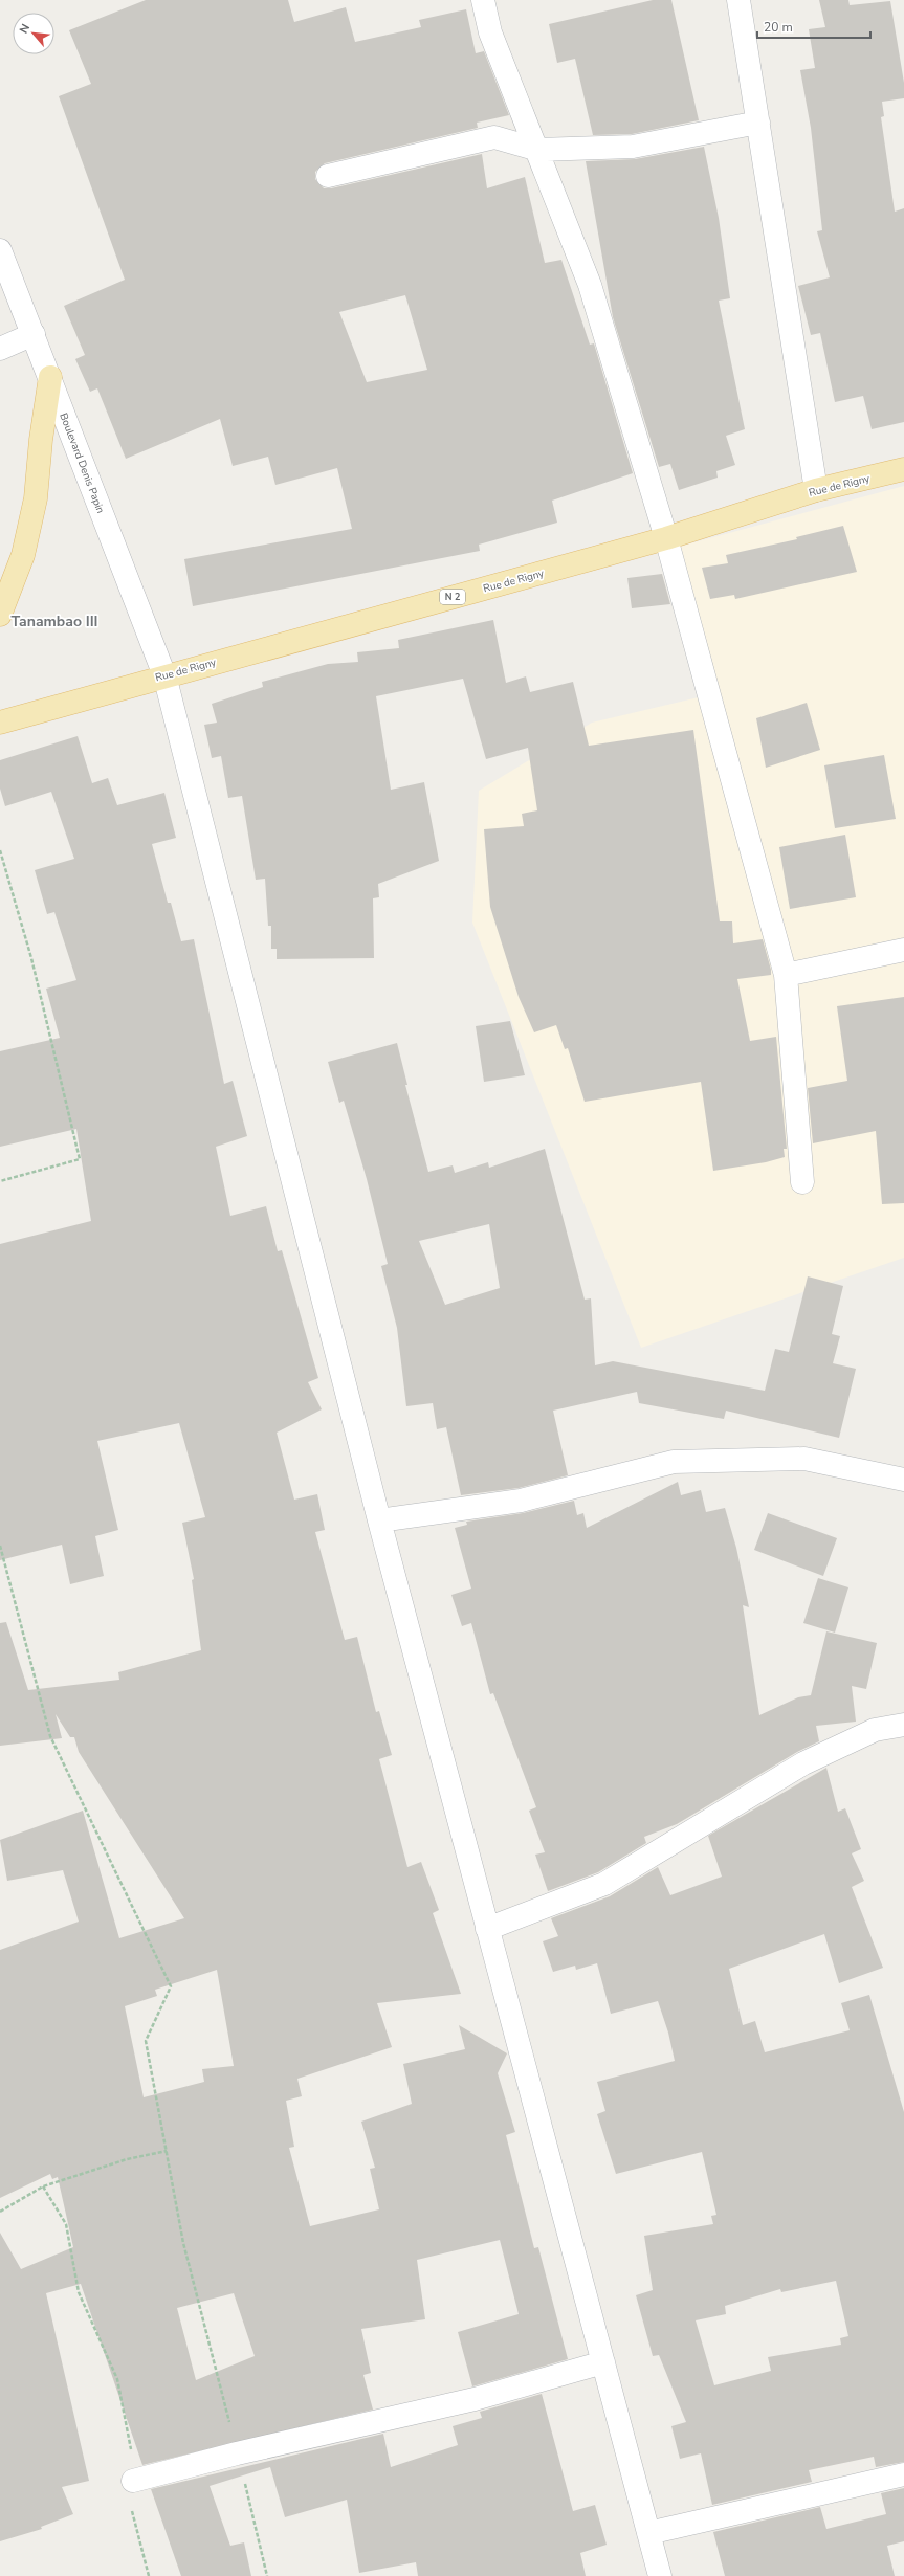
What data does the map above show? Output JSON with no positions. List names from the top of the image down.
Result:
{
  "streets": {
    "main road": ["Rue de Rigny", "N 2"],
    "street": ["Boulevard Denis Papin"]
  },
  "crossings": [
    ["Boulevard Denis Papin", "Rue de Rigny"]
  ],
  "districts": ["Tanambao III"],
  "scale_bar": "20 m",
  "north": "top left"
}
